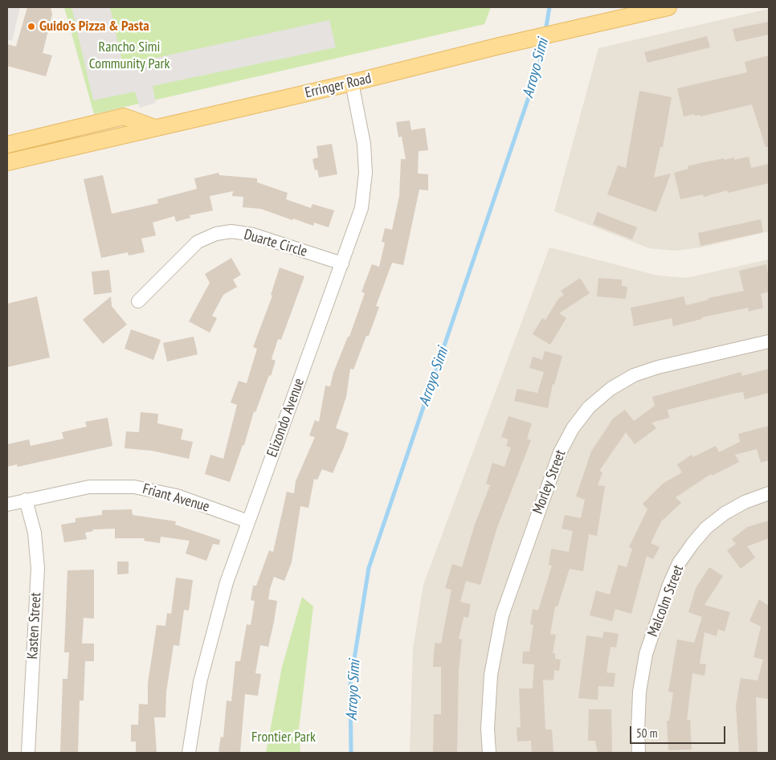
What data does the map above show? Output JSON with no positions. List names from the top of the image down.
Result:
{
  "streets": {
    "main road": ["Erringer Road"],
    "street": [
      "Duarte Circle",
      "Elizondo Avenue",
      "Morley Street",
      "Friant Avenue",
      "Malcolm Street",
      "Kasten Street"
    ]
  },
  "crossings": [
    ["Erringer Road", "Elizondo Avenue"],
    ["Duarte Circle", "Elizondo Avenue"],
    ["Elizondo Avenue", "Friant Avenue"],
    ["Friant Avenue", "Kasten Street"]
  ],
  "water": ["Arroyo Simi"],
  "parks": ["Rancho Simi Community Park", "Frontier Park"],
  "places": ["Guido's Pizza & Pasta"],
  "scale_bar": "50 m"
}
